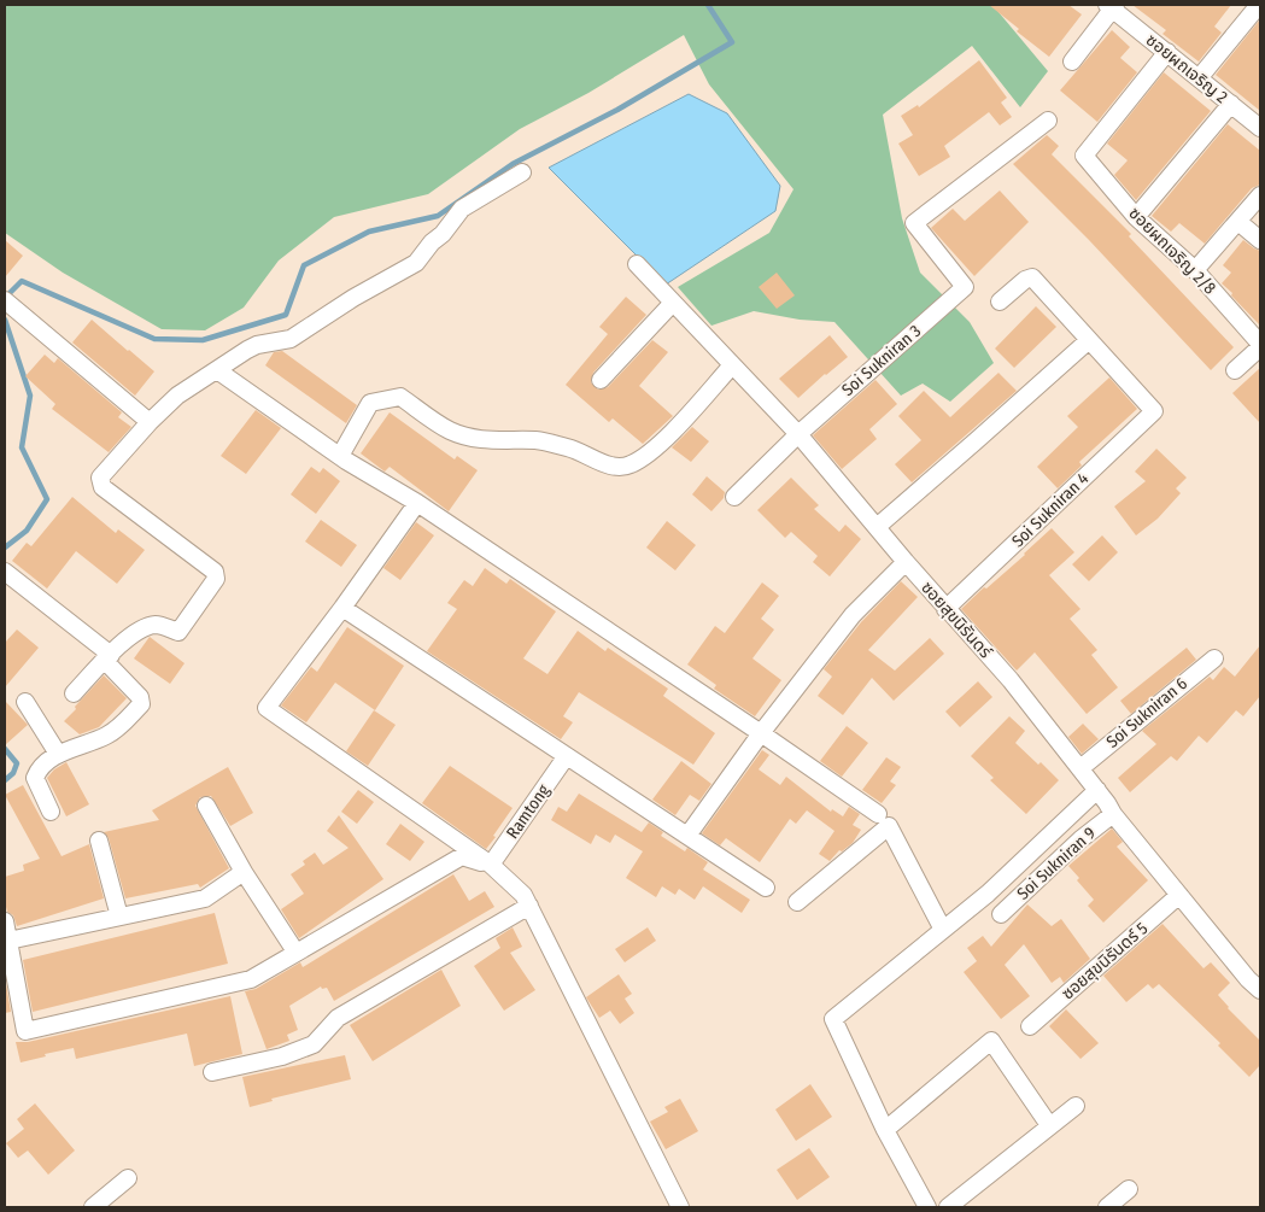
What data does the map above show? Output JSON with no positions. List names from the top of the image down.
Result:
{
  "streets": {
    "street": [
      "ซอยผถเจริญ 2",
      "ซอยผถเจริญ 2/8",
      "Soi Sukniran 3",
      "Soi Sukniran 4",
      "ซอยสุขนิรันดร์",
      "Soi Sukniran 6",
      "Ramtong",
      "Soi Sukniran 9",
      "ซอยสุขนิรันดร์ 5"
    ]
  },
  "crossings": [
    ["ซอยผถเจริญ 2", "ซอยผถเจริญ 2/8"],
    ["Soi Sukniran 3", "ซอยสุขนิรันดร์"],
    ["Soi Sukniran 4", "ซอยสุขนิรันดร์"],
    ["ซอยสุขนิรันดร์", "Soi Sukniran 6"],
    ["ซอยสุขนิรันดร์", "Soi Sukniran 9"],
    ["ซอยสุขนิรันดร์", "ซอยสุขนิรันดร์ 5"]
  ]
}
